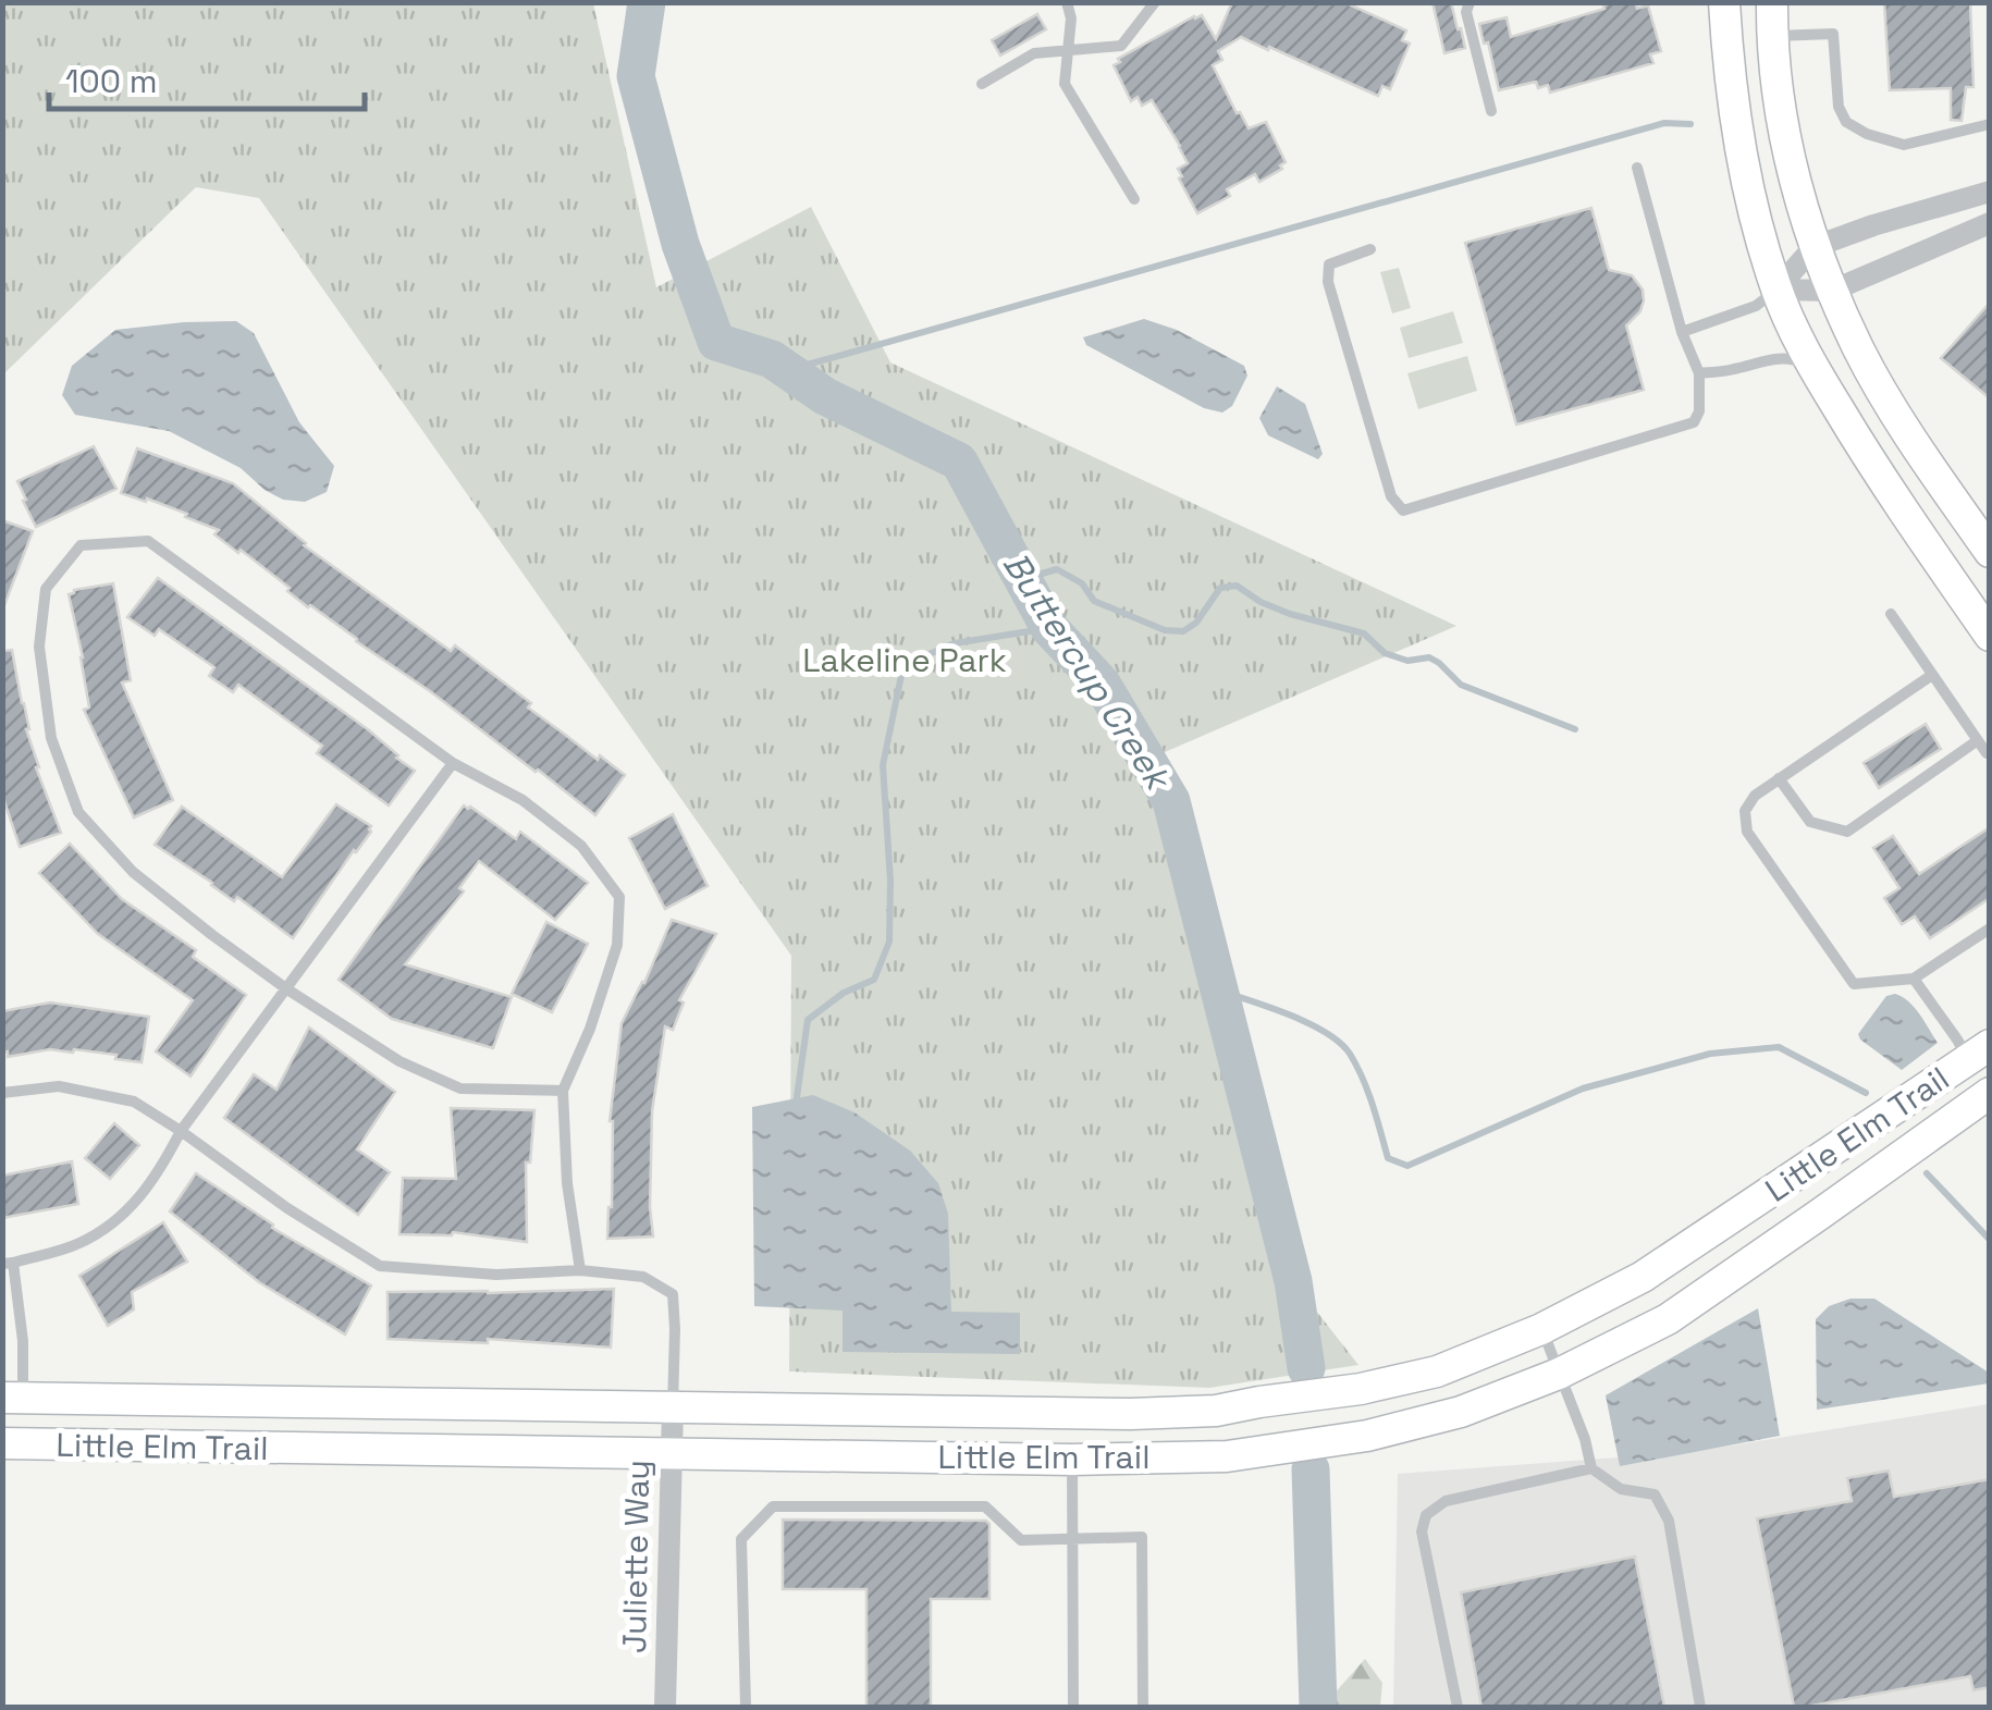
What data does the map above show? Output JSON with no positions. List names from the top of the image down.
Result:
{
  "streets": {
    "street": ["Little Elm Trail", "Juliette Way"]
  },
  "crossings": [
    ["Little Elm Trail", "Juliette Way"]
  ],
  "water": ["Buttercup Creek"],
  "parks": ["Lakeline Park"],
  "scale_bar": "100 m"
}
